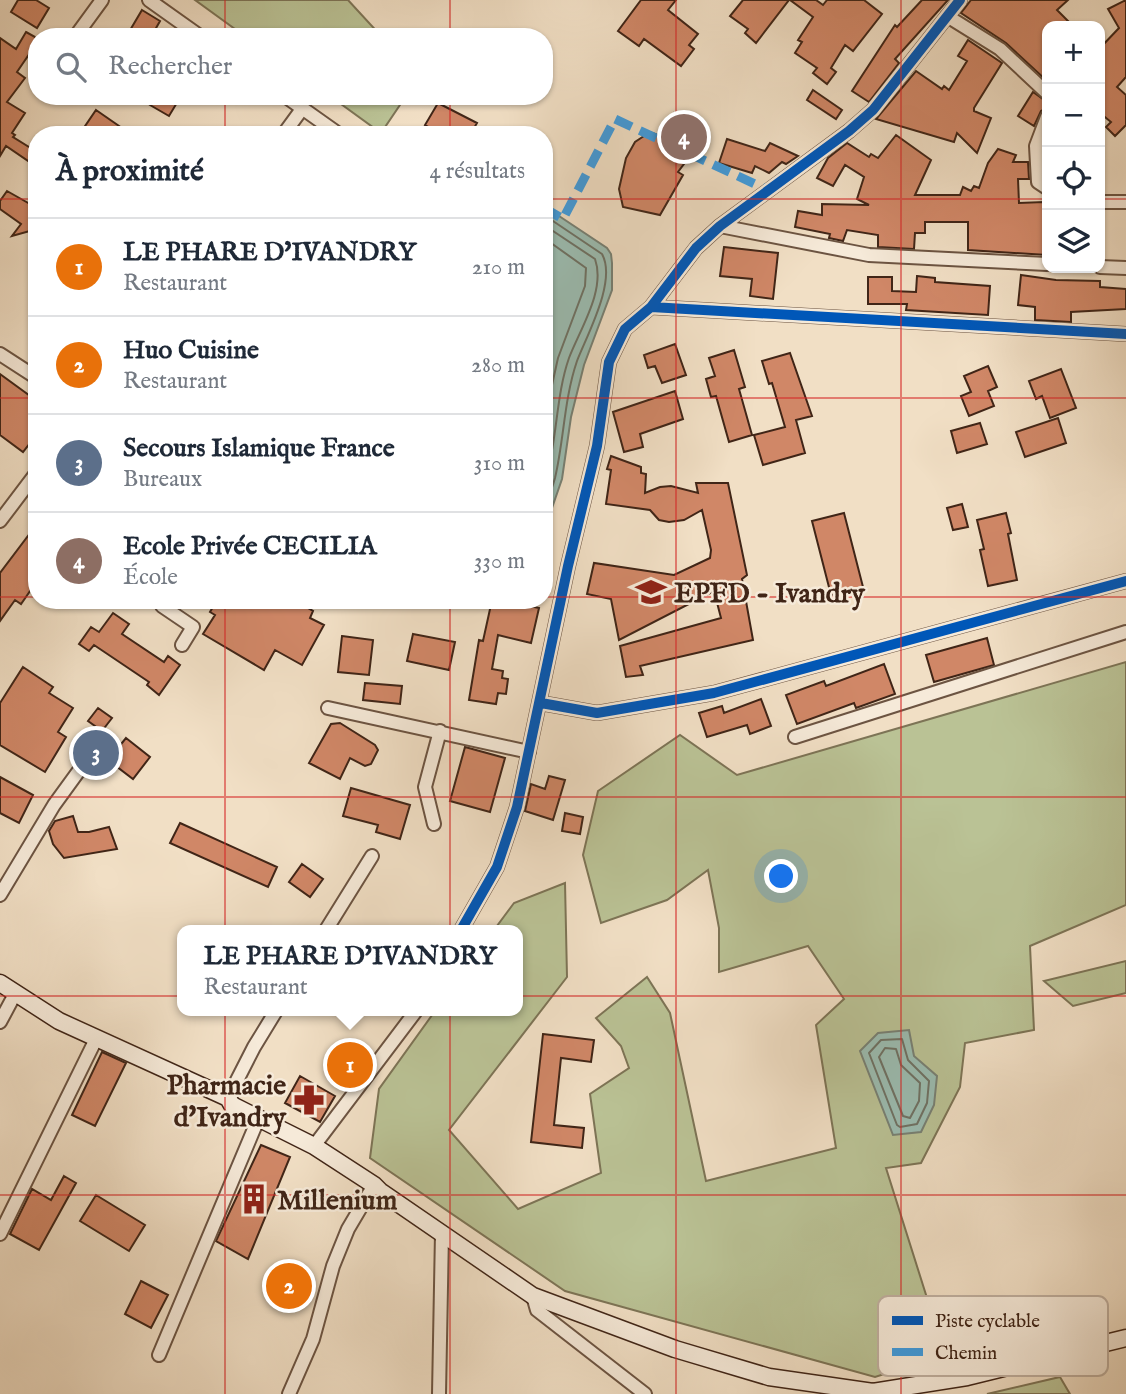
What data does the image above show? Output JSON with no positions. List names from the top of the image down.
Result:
{
  "places": {
    "school or university": ["EPFD - Ivandry"],
    "pharmacy": ["Pharmacie d'Ivandry"],
    "building": ["Millenium"]
  },
  "legend": ["Piste cyclable", "Chemin"],
  "page": {
    "map_buttons": ["+", "−"],
    "search": "Rechercher",
    "pins": [
      "4",
      "3",
      "1",
      "2"
    ],
    "heading": ["À proximité", "4 résultats"],
    "list": [
      {
        "mark": "1",
        "name": "LE PHARE D'IVANDRY",
        "note": "Restaurant",
        "value": "210 m"
      },
      {
        "mark": "2",
        "name": "Huo Cuisine",
        "note": "Restaurant",
        "value": "280 m"
      },
      {
        "mark": "3",
        "name": "Secours Islamique France",
        "note": "Bureaux",
        "value": "310 m"
      },
      {
        "mark": "4",
        "name": "Ecole Privée CECILIA",
        "note": "École",
        "value": "330 m"
      }
    ],
    "popup": ["LE PHARE D'IVANDRY", "Restaurant"]
  }
}
